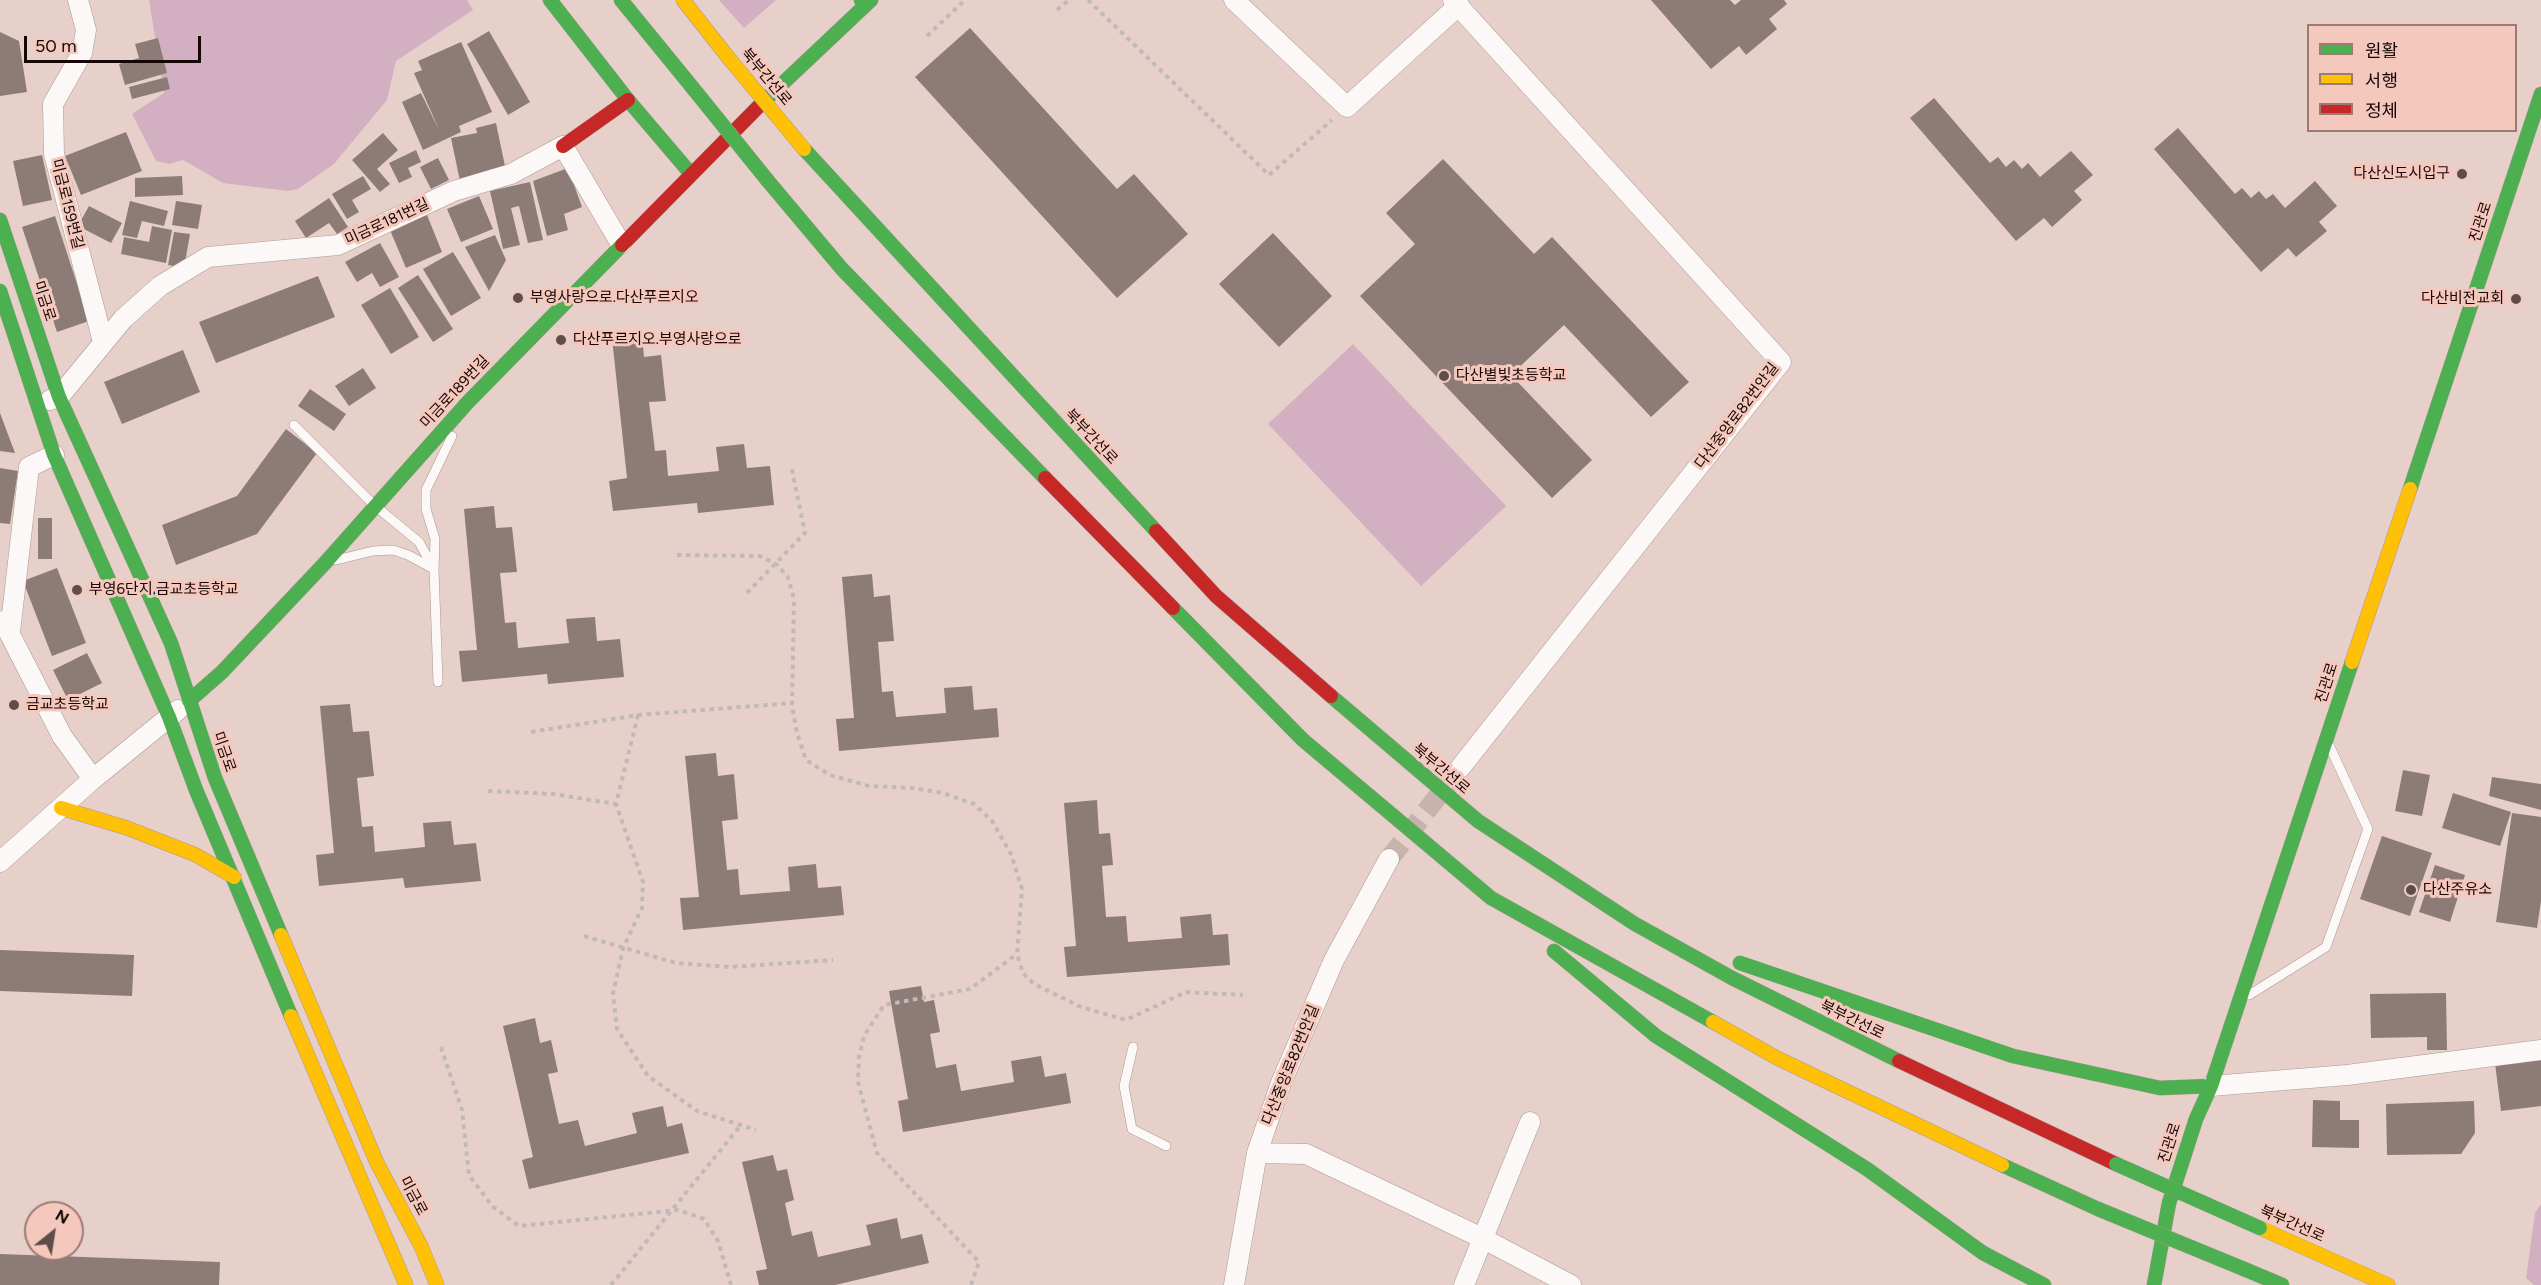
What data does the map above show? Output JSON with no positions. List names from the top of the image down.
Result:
{
  "streets": {
    "main road": [
      "북부간선로",
      "진관로",
      "미금로",
      "미금로189번길"
    ],
    "street": ["미금로159번길", "미금로181번길", "다산중앙로82번안길"]
  },
  "crossings": [
    ["미금로159번길", "미금로181번길"],
    ["미금로181번길", "미금로"],
    ["미금로", "미금로189번길"]
  ],
  "places": [
    "다산신도시입구",
    "부영사랑으로.다산푸르지오",
    "다산비전교회",
    "다산푸르지오.부영사랑으로",
    "다산별빛초등학교",
    "부영6단지.금교초등학교",
    "금교초등학교",
    "다산주유소"
  ],
  "legend": ["원활", "서행", "정체"],
  "scale_bar": "50 m",
  "north": "top right"
}
